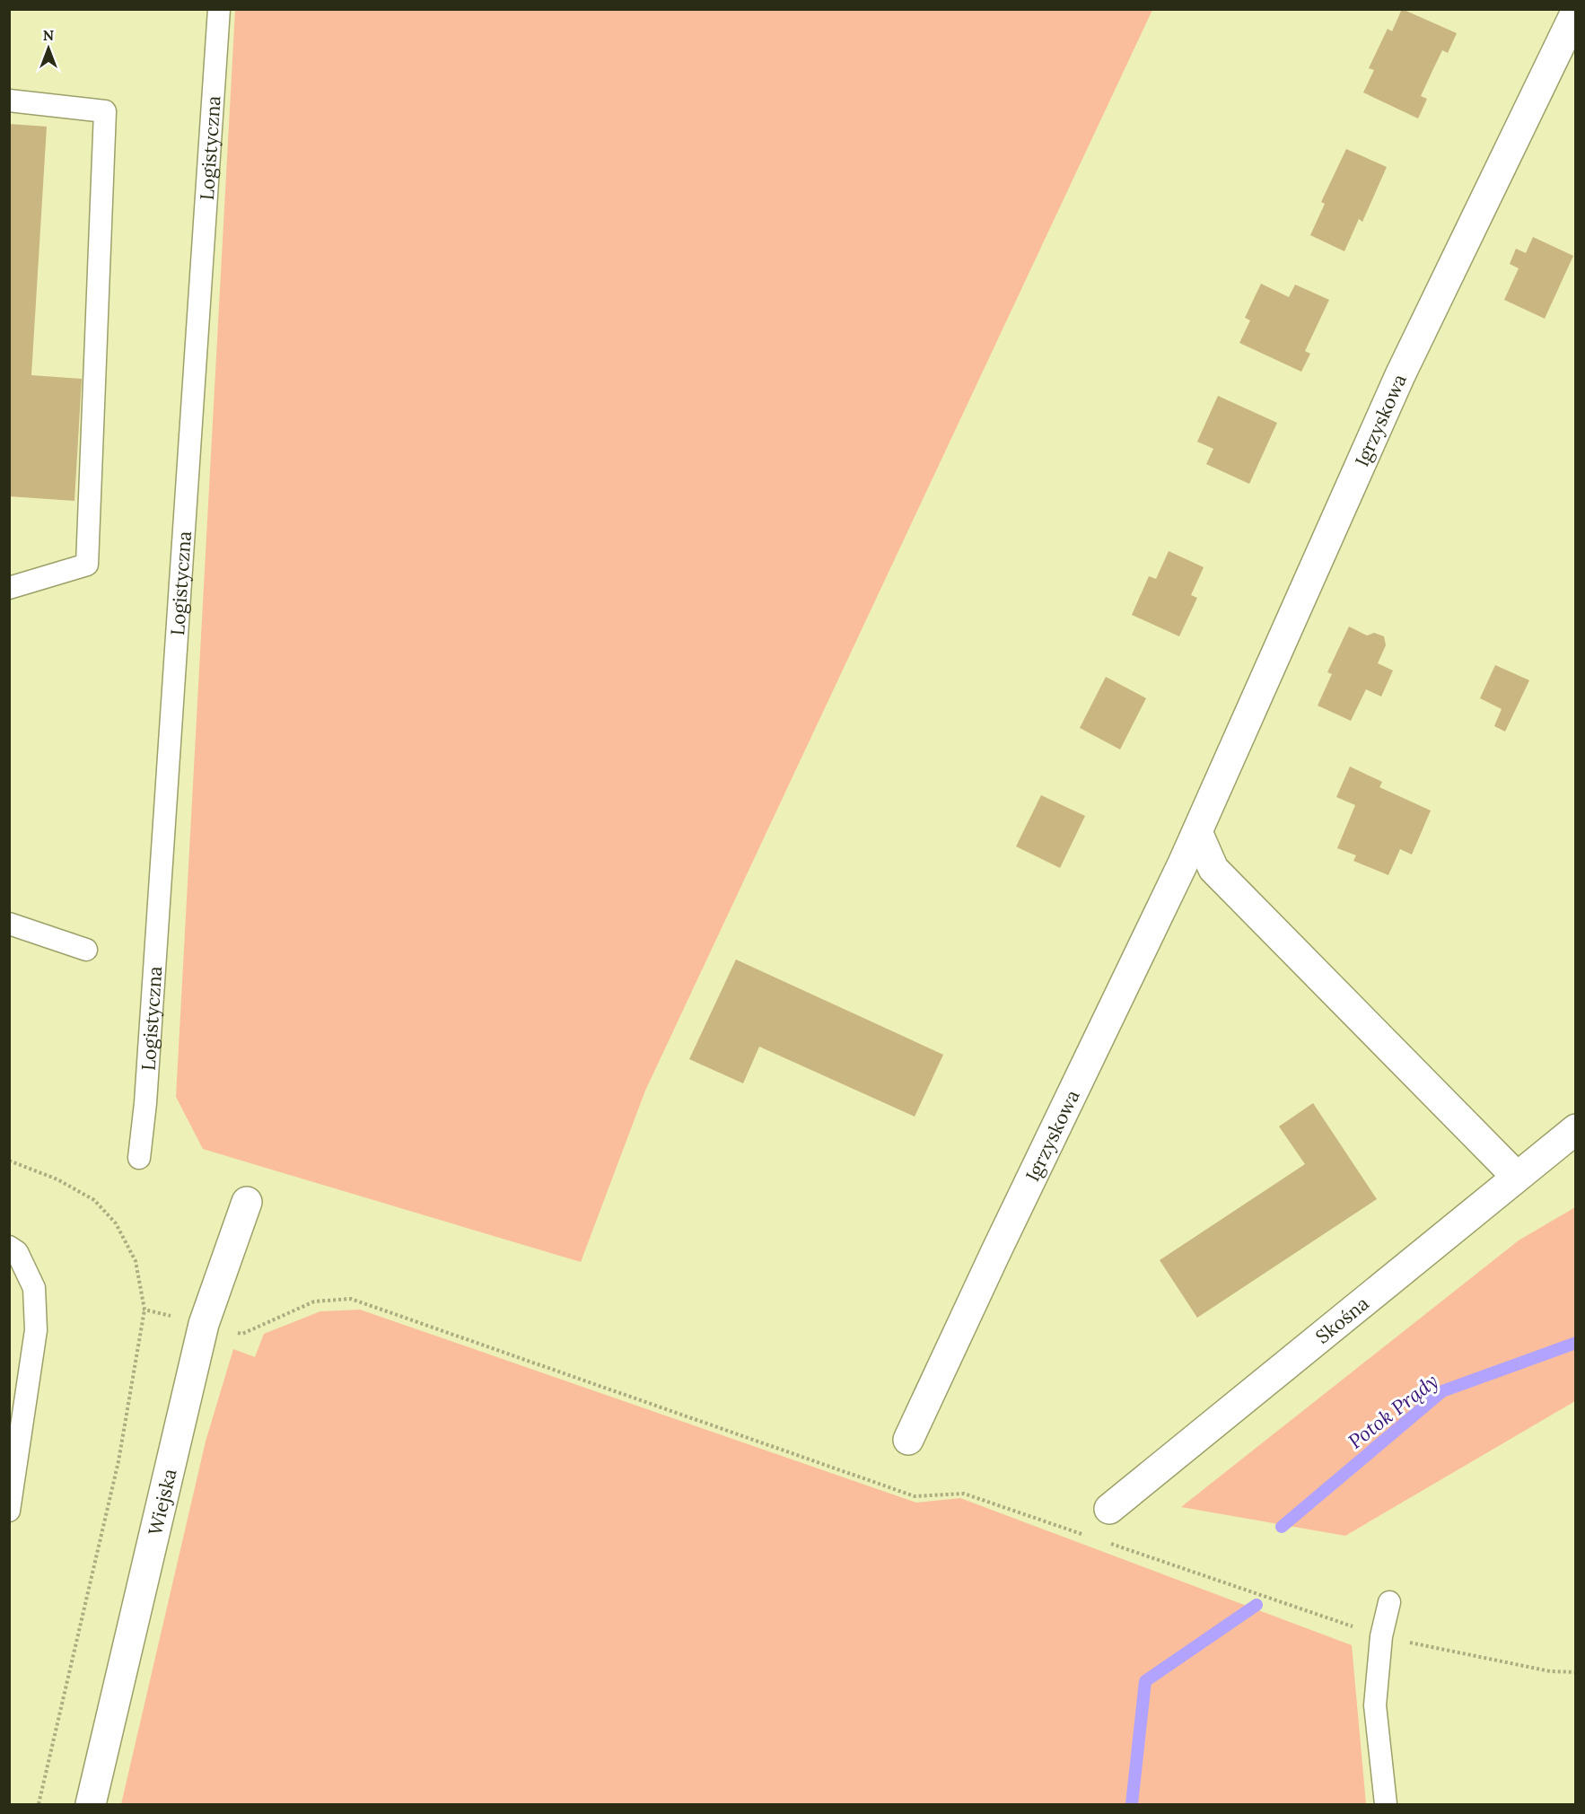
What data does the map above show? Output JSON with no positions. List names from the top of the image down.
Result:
{
  "streets": {
    "street": ["Igrzyskowa", "Skośna", "Wiejska"],
    "lane": ["Logistyczna"]
  },
  "water": ["Potok Prądy"],
  "north": "top"
}
